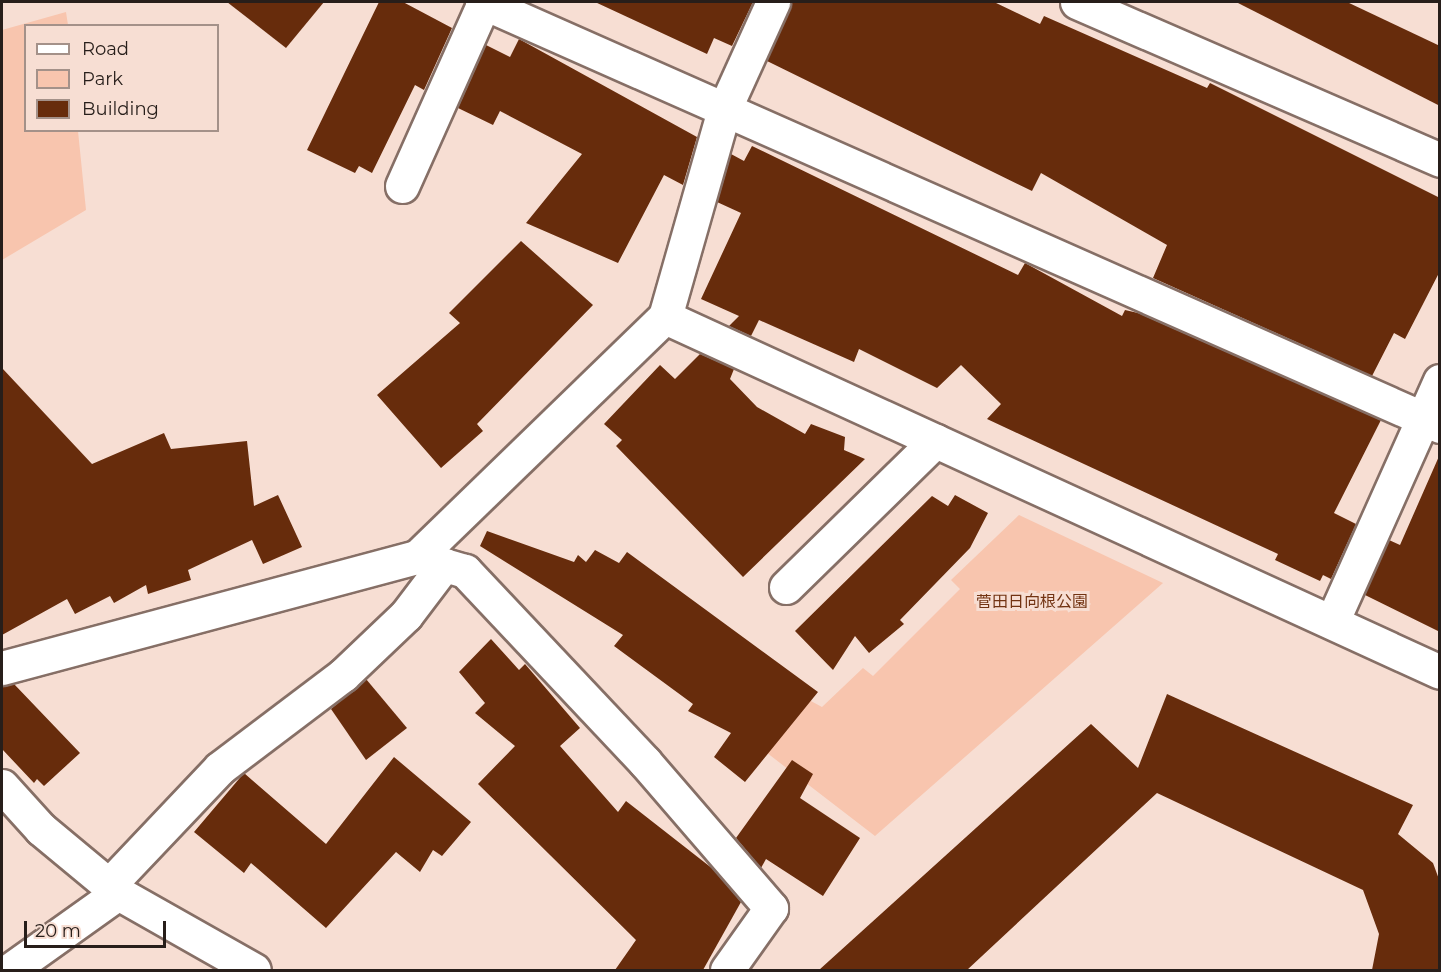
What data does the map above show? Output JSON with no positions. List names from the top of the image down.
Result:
{
  "parks": ["菅田日向根公園"],
  "legend": ["Road", "Park", "Building"],
  "scale_bar": "20 m"
}
